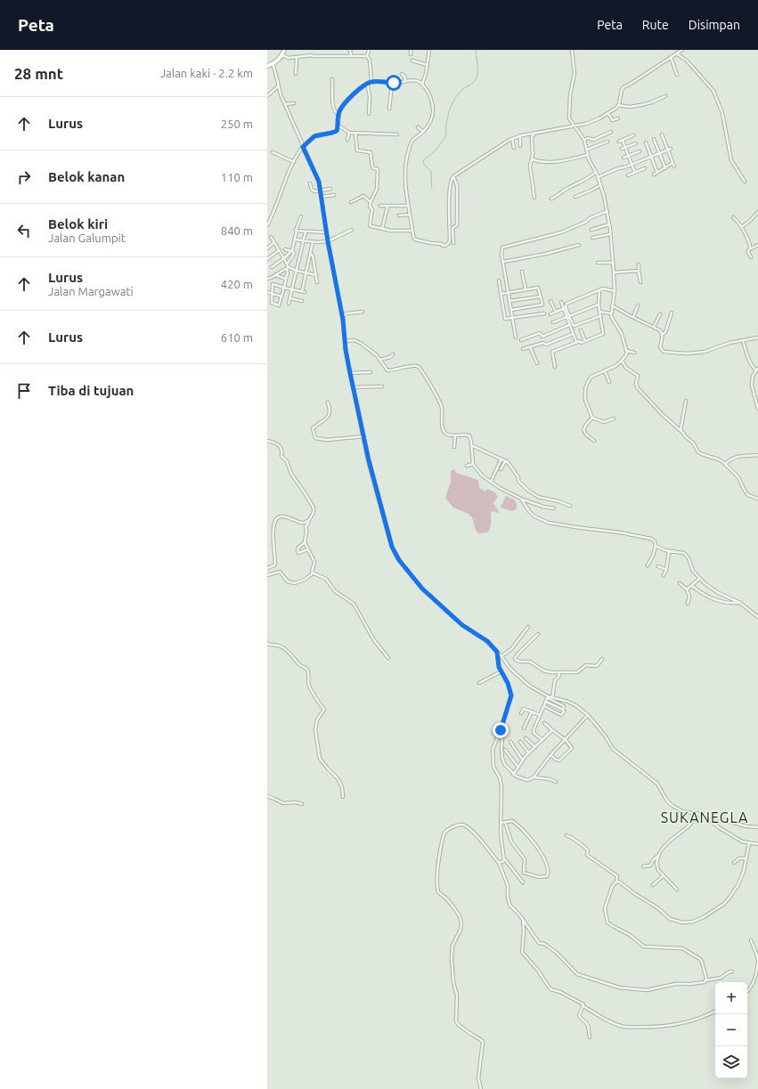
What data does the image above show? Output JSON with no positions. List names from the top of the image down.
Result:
{
  "districts": ["SUKANEGLA"],
  "page": {
    "header": "Peta",
    "nav": ["Peta", "Rute", "Disimpan"],
    "heading": ["28 mnt", "Jalan kaki · 2.2 km"],
    "list": [
      ["Lurus", "250 m"],
      ["Belok kanan", "110 m"],
      ["Belok kiri", "Jalan Galumpit", "840 m"],
      ["Lurus", "Jalan Margawati", "420 m"],
      ["Lurus", "610 m"],
      "Tiba di tujuan"
    ],
    "map_buttons": ["+", "−"]
  }
}
